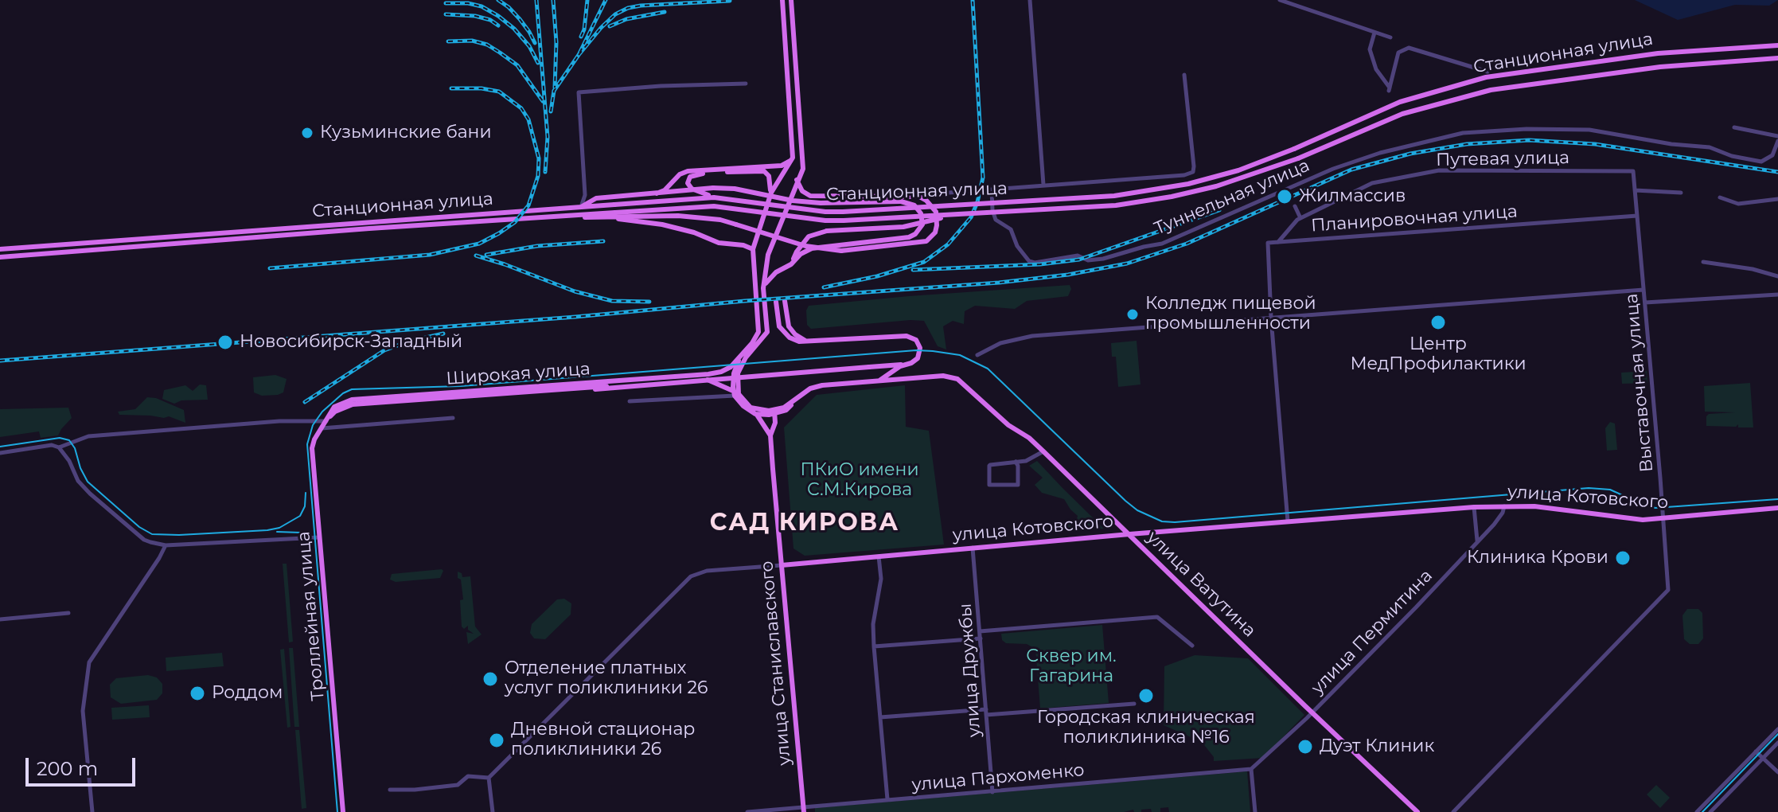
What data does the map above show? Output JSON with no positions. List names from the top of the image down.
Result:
{
  "streets": {
    "main road": [
      "Станционная улица",
      "Широкая улица",
      "улица Котовского",
      "улица Ватутина",
      "Троллейная улица",
      "улица Станиславского"
    ],
    "street": [
      "Путевая улица",
      "Туннельная улица",
      "Планировочная улица",
      "Выставочная улица",
      "улица Пермитина",
      "улица Дружбы",
      "улица Пархоменко"
    ]
  },
  "crossings": [
    ["Станционная улица", "Туннельная улица"],
    ["Путевая улица", "Планировочная улица"],
    ["Путевая улица", "Выставочная улица"],
    ["Планировочная улица", "Выставочная улица"],
    ["Широкая улица", "Троллейная улица"],
    ["Выставочная улица", "улица Котовского"],
    ["улица Котовского", "улица Ватутина"],
    ["улица Котовского", "улица Пермитина"],
    ["улица Котовского", "улица Станиславского"],
    ["улица Котовского", "улица Дружбы"],
    ["улица Ватутина", "улица Пермитина"],
    ["улица Пермитина", "улица Пархоменко"],
    ["улица Станиславского", "улица Пархоменко"],
    ["улица Дружбы", "улица Пархоменко"]
  ],
  "districts": ["САД КИРОВА"],
  "parks": ["ПКиО имени С.М.Кирова", "Сквер им. Гагарина"],
  "places": [
    "Кузьминские бани",
    "Жилмассив",
    "Колледж пищевой промышленности",
    "Центр МедПрофилактики",
    "Новосибирск-Западный",
    "Клиника Крови",
    "Отделение платных услуг поликлиники 26",
    "Роддом",
    "Городская клиническая поликлиника №16",
    "Дневной стационар поликлиники 26",
    "Дуэт Клиник"
  ],
  "scale_bar": "200 m"
}
